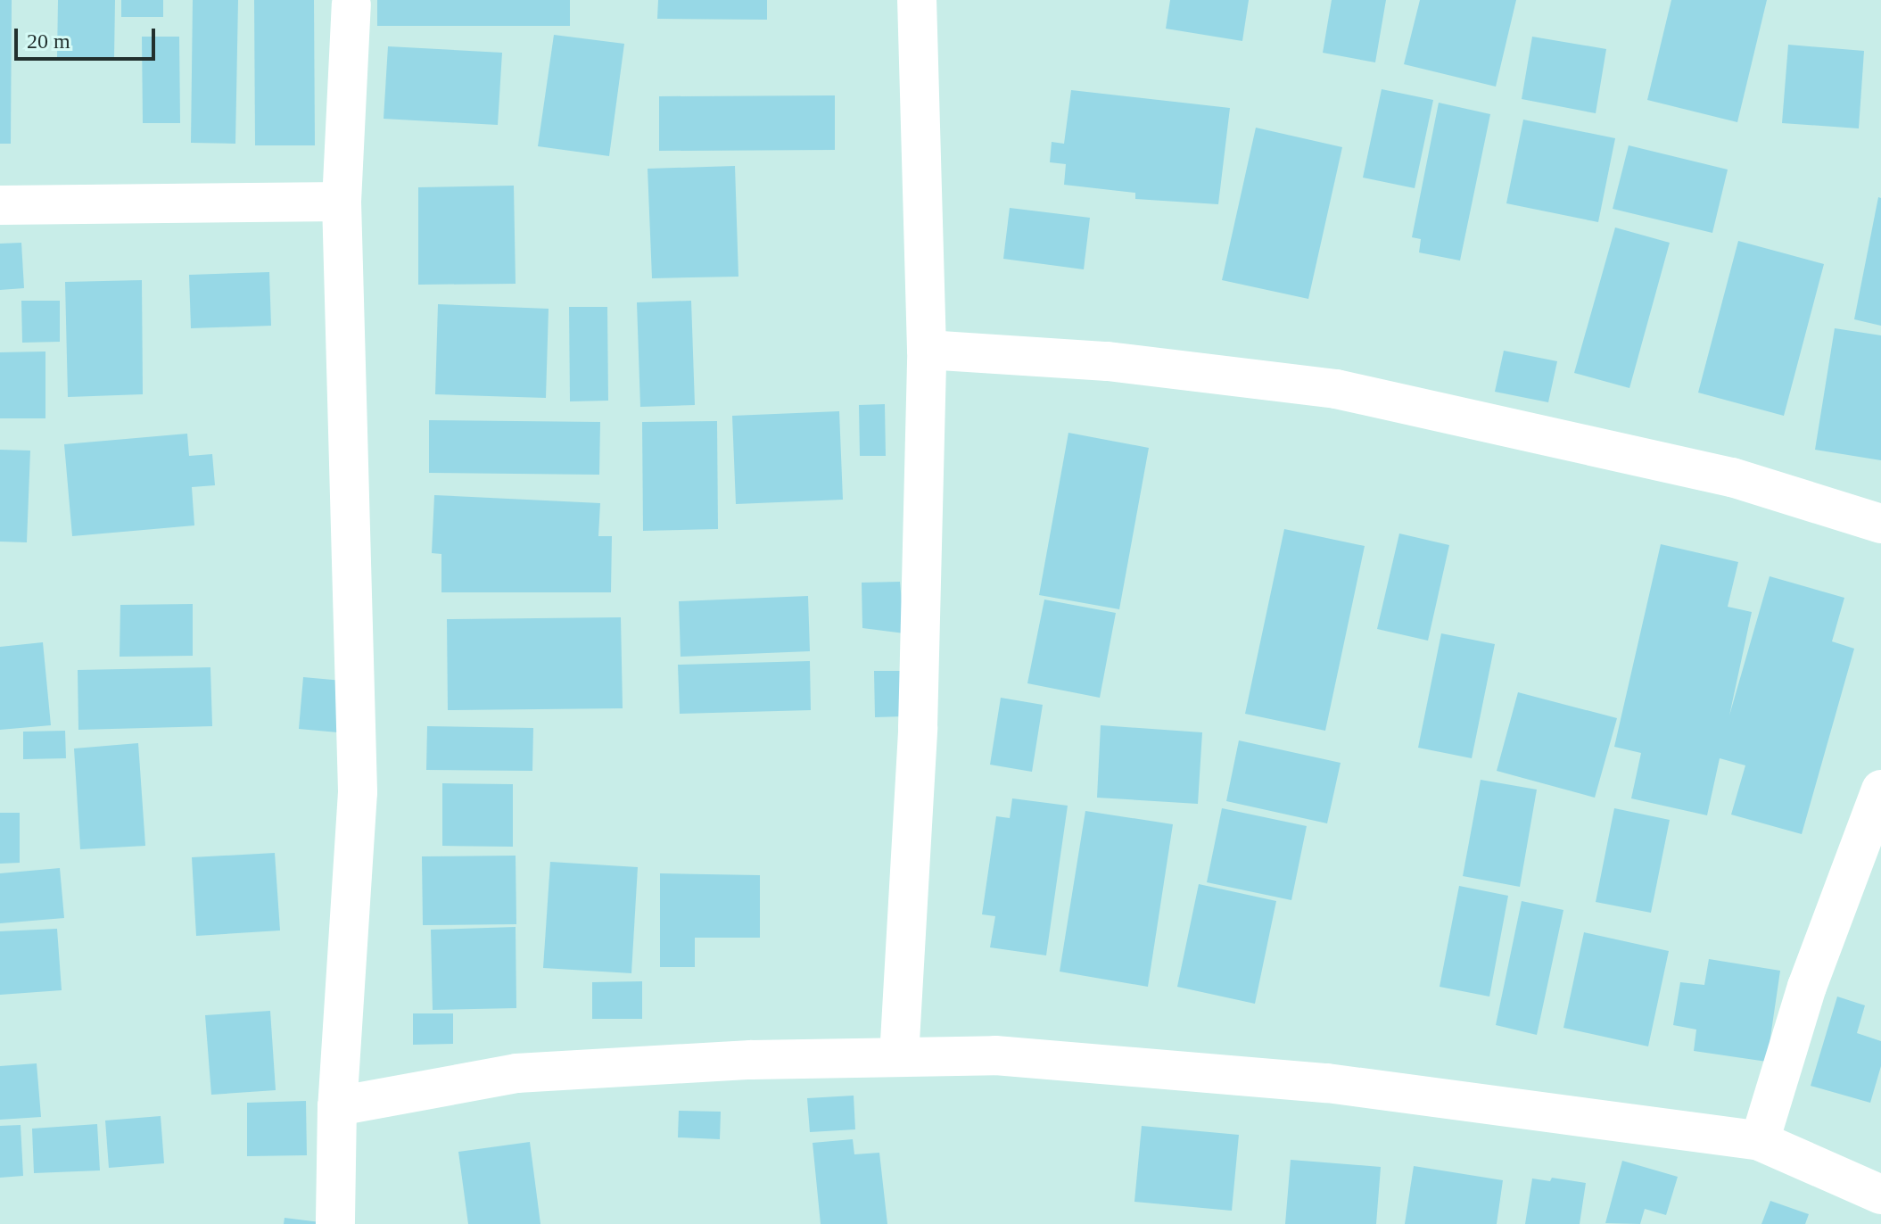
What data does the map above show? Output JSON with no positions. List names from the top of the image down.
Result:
{
  "scale_bar": "20 m"
}
